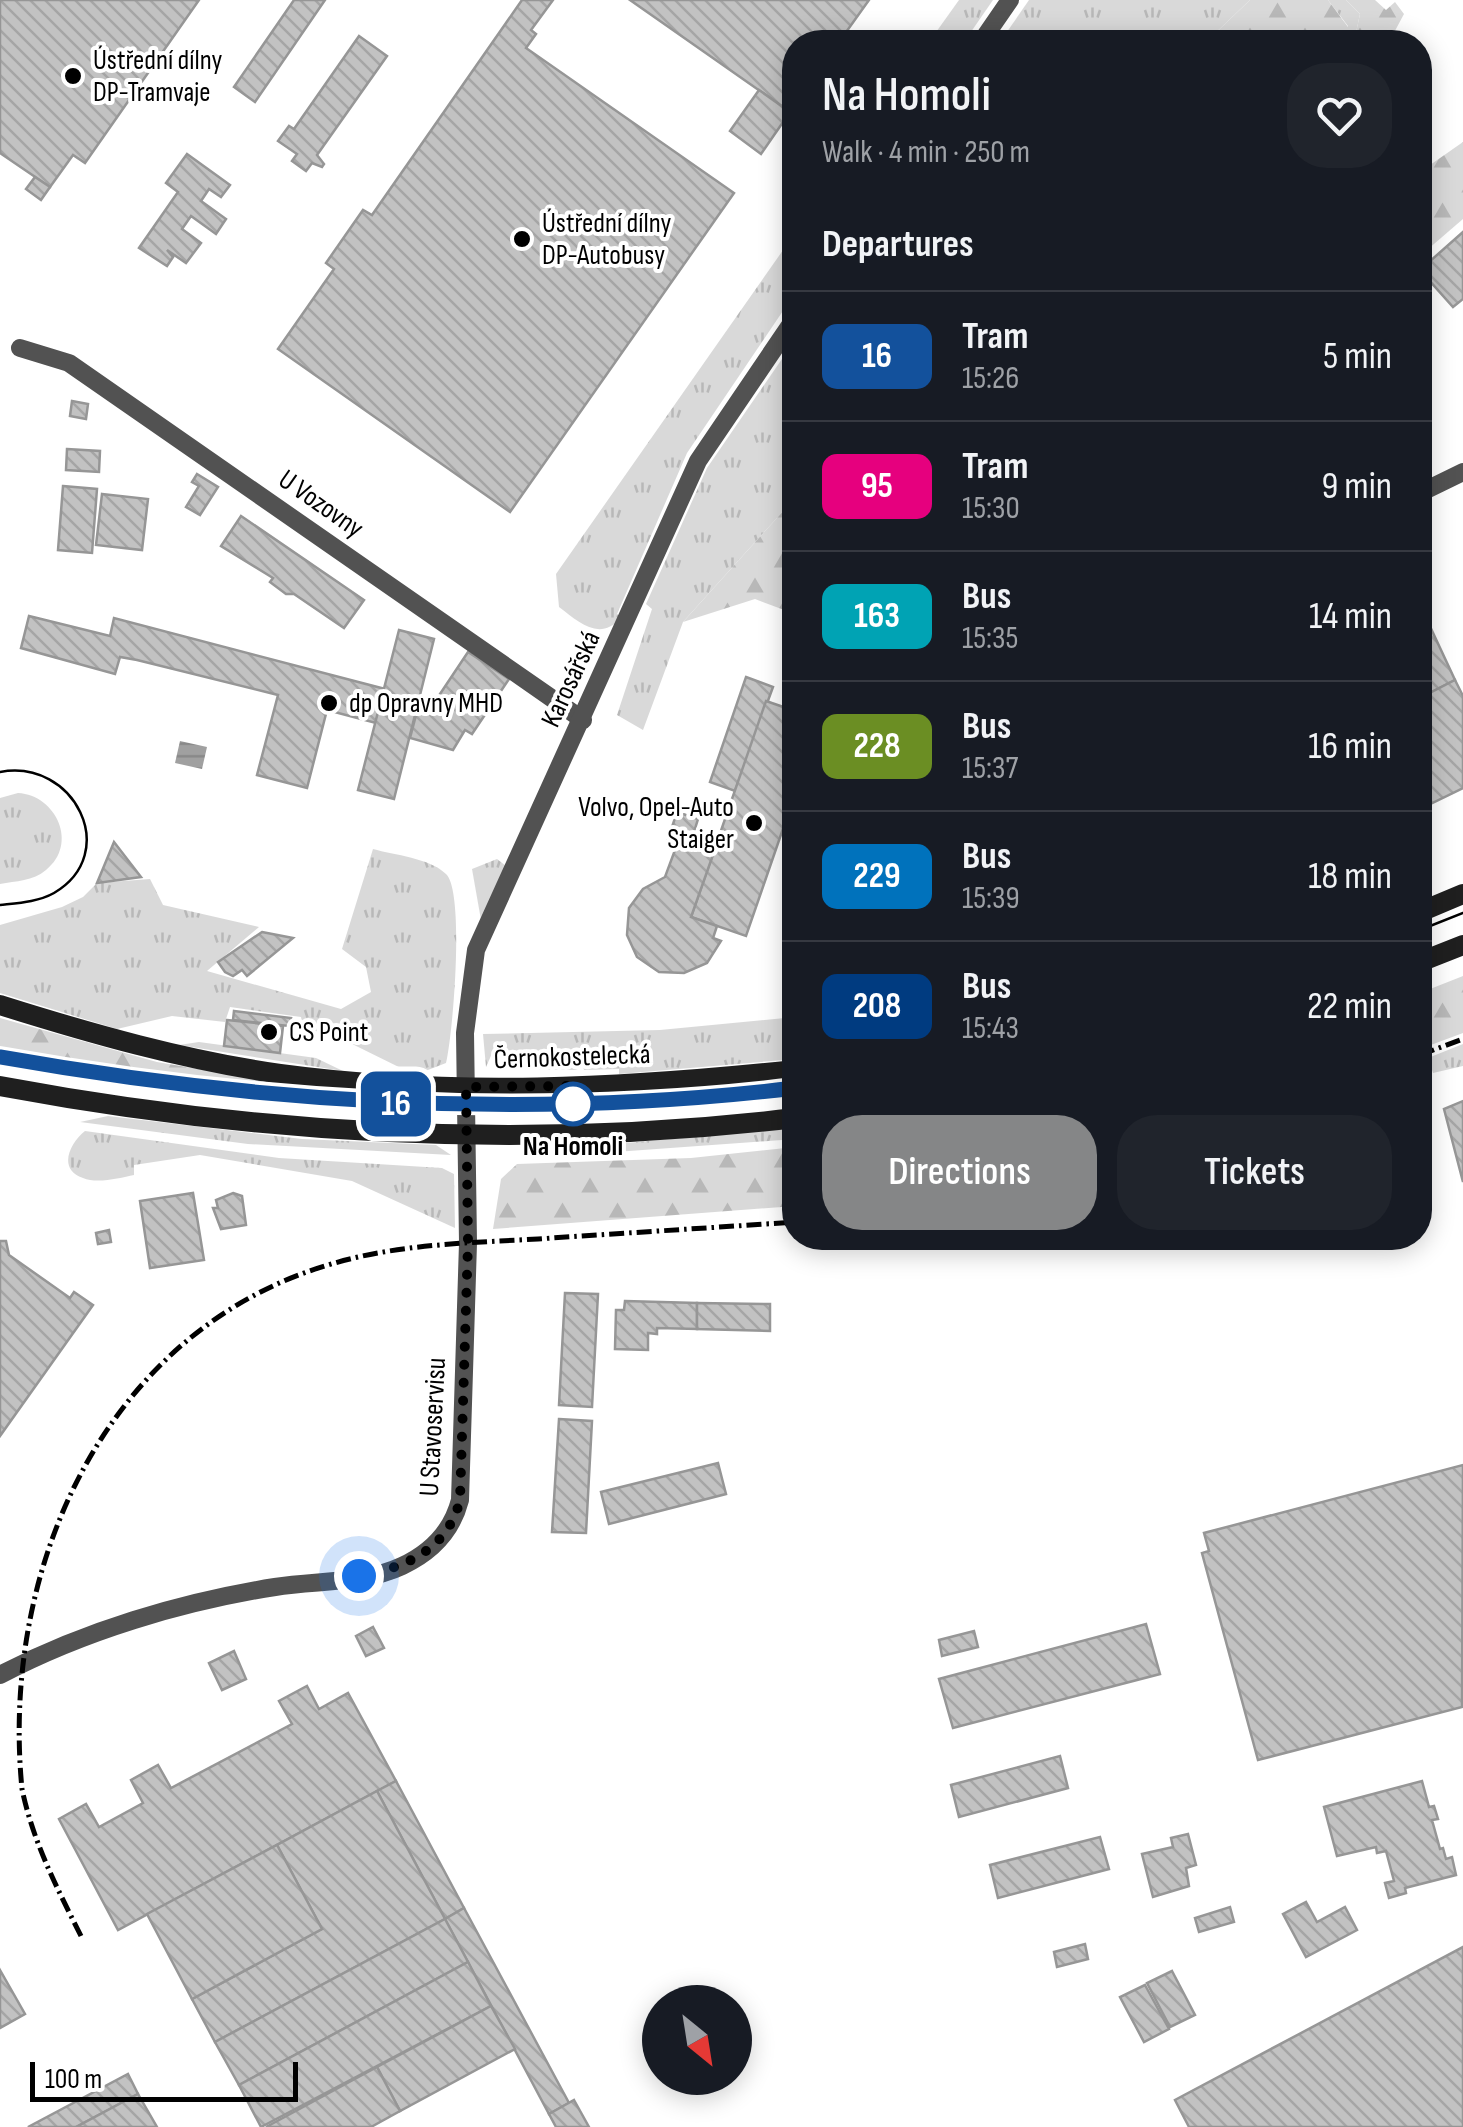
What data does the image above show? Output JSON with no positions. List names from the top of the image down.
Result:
{
  "streets": {
    "main road": ["Černokostelecká"],
    "street": ["U Vozovny", "Karosářská", "U Stavoservisu"]
  },
  "crossings": [
    ["U Vozovny", "Karosářská"],
    ["Karosářská", "Černokostelecká"],
    ["Karosářská", "U Stavoservisu"],
    ["Černokostelecká", "U Stavoservisu"]
  ],
  "places": [
    "Ústřední dílny DP-Tramvaje",
    "Ústřední dílny DP-Autobusy",
    "dp Opravny MHD",
    "Volvo, Opel-Auto Staiger",
    "CS Point",
    "Na Homoli"
  ],
  "lines": ["tram line 16"],
  "scale_bar": "100 m",
  "north": "bottom right",
  "page": {
    "on_map": "16",
    "heading": [
      ["Na Homoli", "Walk · 4 min · 250 m"],
      "Departures"
    ],
    "list": [
      {
        "mark": "16",
        "name": "Tram",
        "note": "15:26",
        "value": "5 min"
      },
      {
        "mark": "95",
        "name": "Tram",
        "note": "15:30",
        "value": "9 min"
      },
      {
        "mark": "163",
        "name": "Bus",
        "note": "15:35",
        "value": "14 min"
      },
      {
        "mark": "228",
        "name": "Bus",
        "note": "15:37",
        "value": "16 min"
      },
      {
        "mark": "229",
        "name": "Bus",
        "note": "15:39",
        "value": "18 min"
      },
      {
        "mark": "208",
        "name": "Bus",
        "note": "15:43",
        "value": "22 min"
      }
    ],
    "buttons": ["Directions", "Tickets"],
    "scale": "100 m"
  }
}
